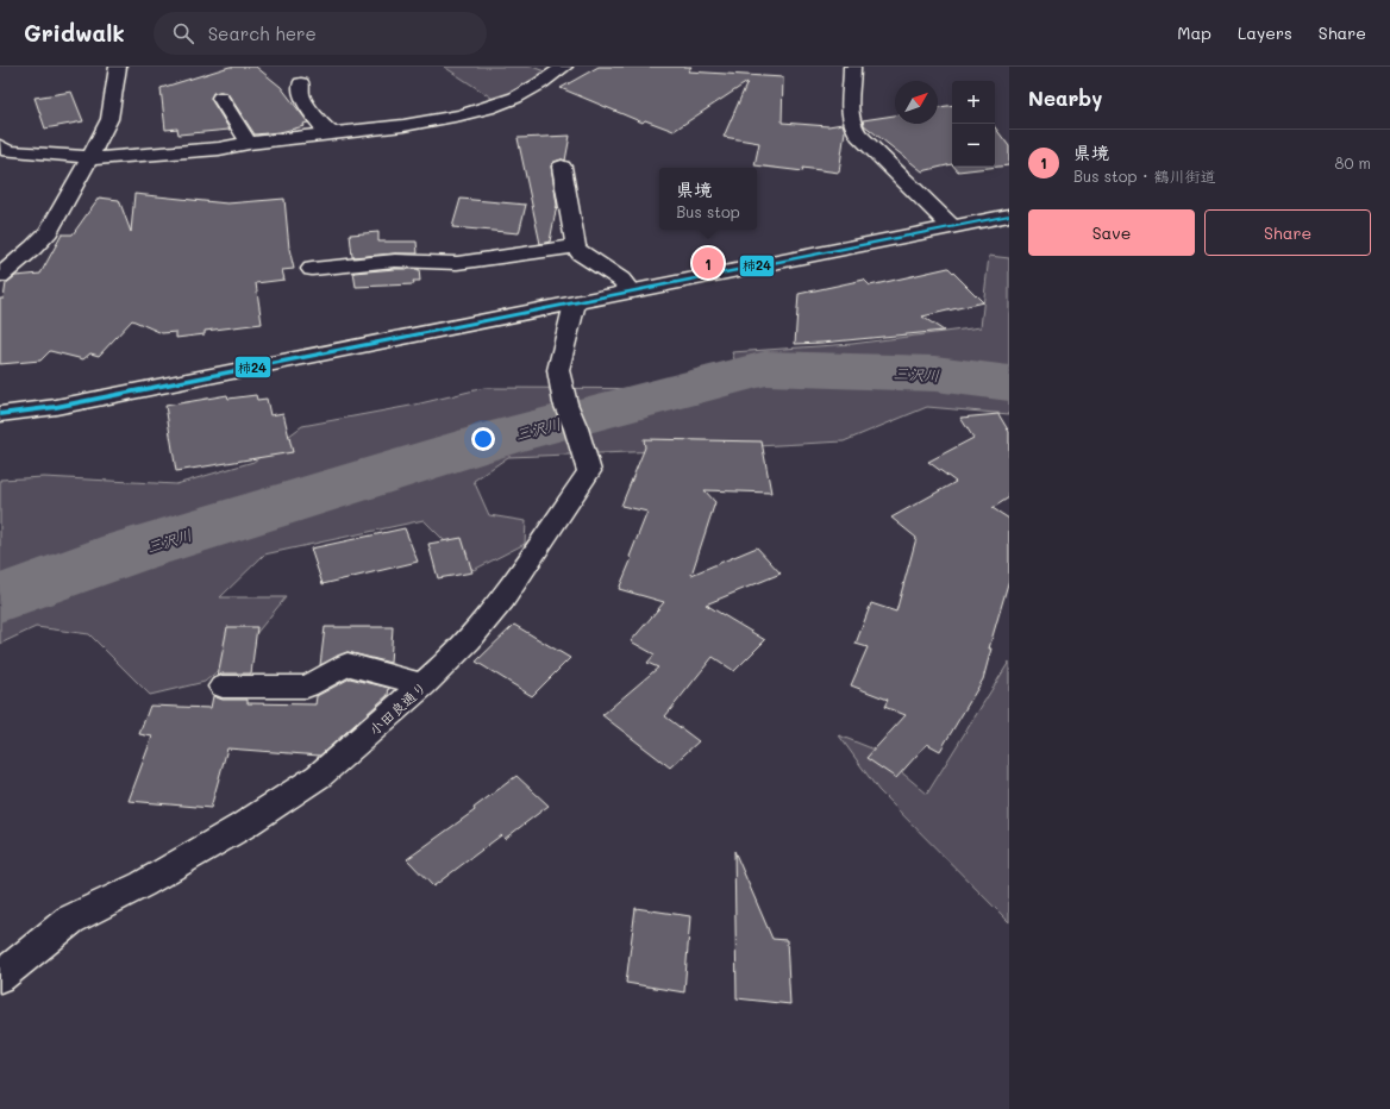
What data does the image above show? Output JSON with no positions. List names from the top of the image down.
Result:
{
  "streets": {
    "street": ["小田良通り"]
  },
  "water": ["三沢川"],
  "lines": ["transit line 柿24"],
  "north": "top right",
  "page": {
    "header": "Gridwalk",
    "search": "Search here",
    "nav": ["Map", "Layers", "Share"],
    "heading": "Nearby",
    "map_buttons": ["+", "−"],
    "list": [
      {
        "mark": "1",
        "name": "県境",
        "note": "Bus stop · 鶴川街道",
        "value": "80 m"
      }
    ],
    "popup": ["県境", "Bus stop"],
    "buttons": ["Save", "Share"],
    "pins": "1"
  }
}
